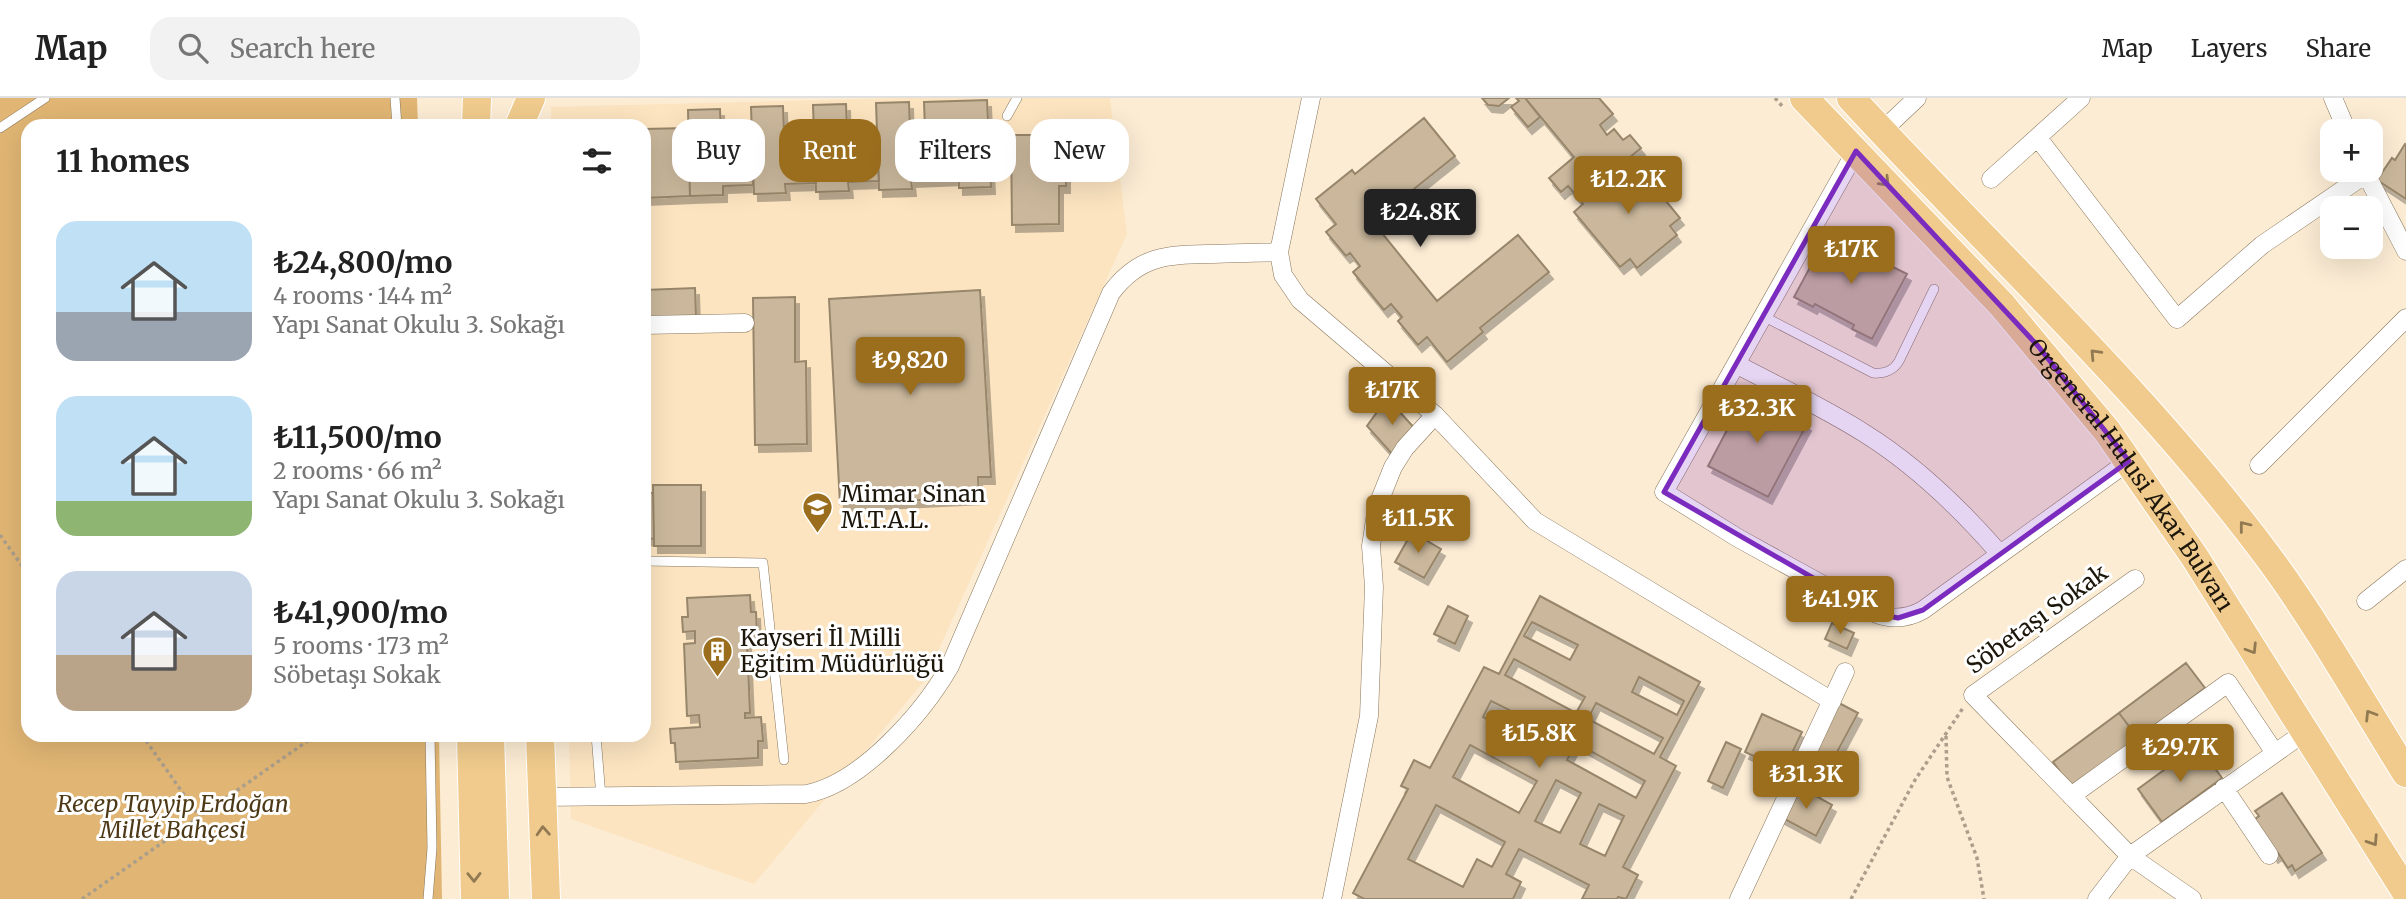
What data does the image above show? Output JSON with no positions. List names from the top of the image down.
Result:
{
  "streets": {
    "main road": ["Orgeneral Hulusi Akar Bulvarı"],
    "street": ["Söbetaşı Sokak"]
  },
  "parks": ["Recep Tayyip Erdoğan Millet Bahçesi"],
  "places": {
    "school or university": ["Mimar Sinan M.T.A.L."],
    "building": ["Kayseri İl Milli Eğitim Müdürlüğü"]
  },
  "page": {
    "header": "Map",
    "search": "Search here",
    "nav": ["Map", "Layers", "Share"],
    "map_buttons": ["+", "−"],
    "chip": [
      "Buy",
      "Rent",
      "Filters",
      "New"
    ],
    "heading": "11 homes",
    "price": [
      "₺12.2K",
      "₺24.8K",
      "₺17K",
      "₺9,820",
      "₺17K",
      "₺32.3K",
      "₺11.5K",
      "₺41.9K",
      "₺15.8K",
      "₺29.7K",
      "₺31.3K"
    ],
    "list": [
      {
        "name": "₺24,800/mo",
        "note": "4 rooms · 144 m² · Yapı Sanat Okulu 3. Sokağı"
      },
      {
        "name": "₺11,500/mo",
        "note": "2 rooms · 66 m² · Yapı Sanat Okulu 3. Sokağı"
      },
      {
        "name": "₺41,900/mo",
        "note": "5 rooms · 173 m² · Söbetaşı Sokak"
      }
    ]
  }
}
